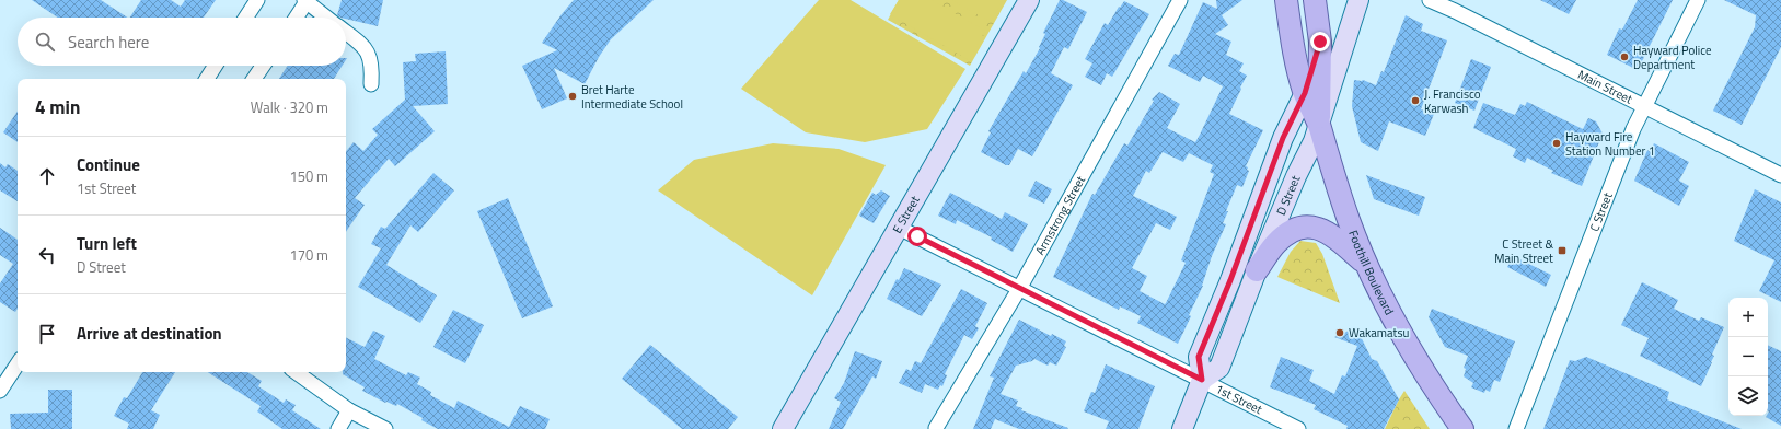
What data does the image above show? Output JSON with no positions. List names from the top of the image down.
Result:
{
  "streets": {
    "main road": ["D Street", "E Street", "Foothill Boulevard"],
    "street": [
      "Main Street",
      "C Street",
      "Armstrong Street",
      "1st Street"
    ]
  },
  "crossings": [
    ["Main Street", "C Street"],
    ["D Street", "Foothill Boulevard"],
    ["D Street", "1st Street"],
    ["E Street", "1st Street"],
    ["Armstrong Street", "1st Street"]
  ],
  "places": {
    "other": [
      "Hayward Police Department",
      "Bret Harte Intermediate School",
      "J. Francisco Karwash",
      "Hayward Fire Station Number 1",
      "Wakamatsu"
    ],
    "transit": ["C Street & Main Street"]
  },
  "page": {
    "search": "Search here",
    "heading": ["4 min", "Walk · 320 m"],
    "list": [
      ["Continue", "1st Street", "150 m"],
      ["Turn left", "D Street", "170 m"],
      "Arrive at destination"
    ],
    "map_buttons": ["+", "−"]
  }
}
